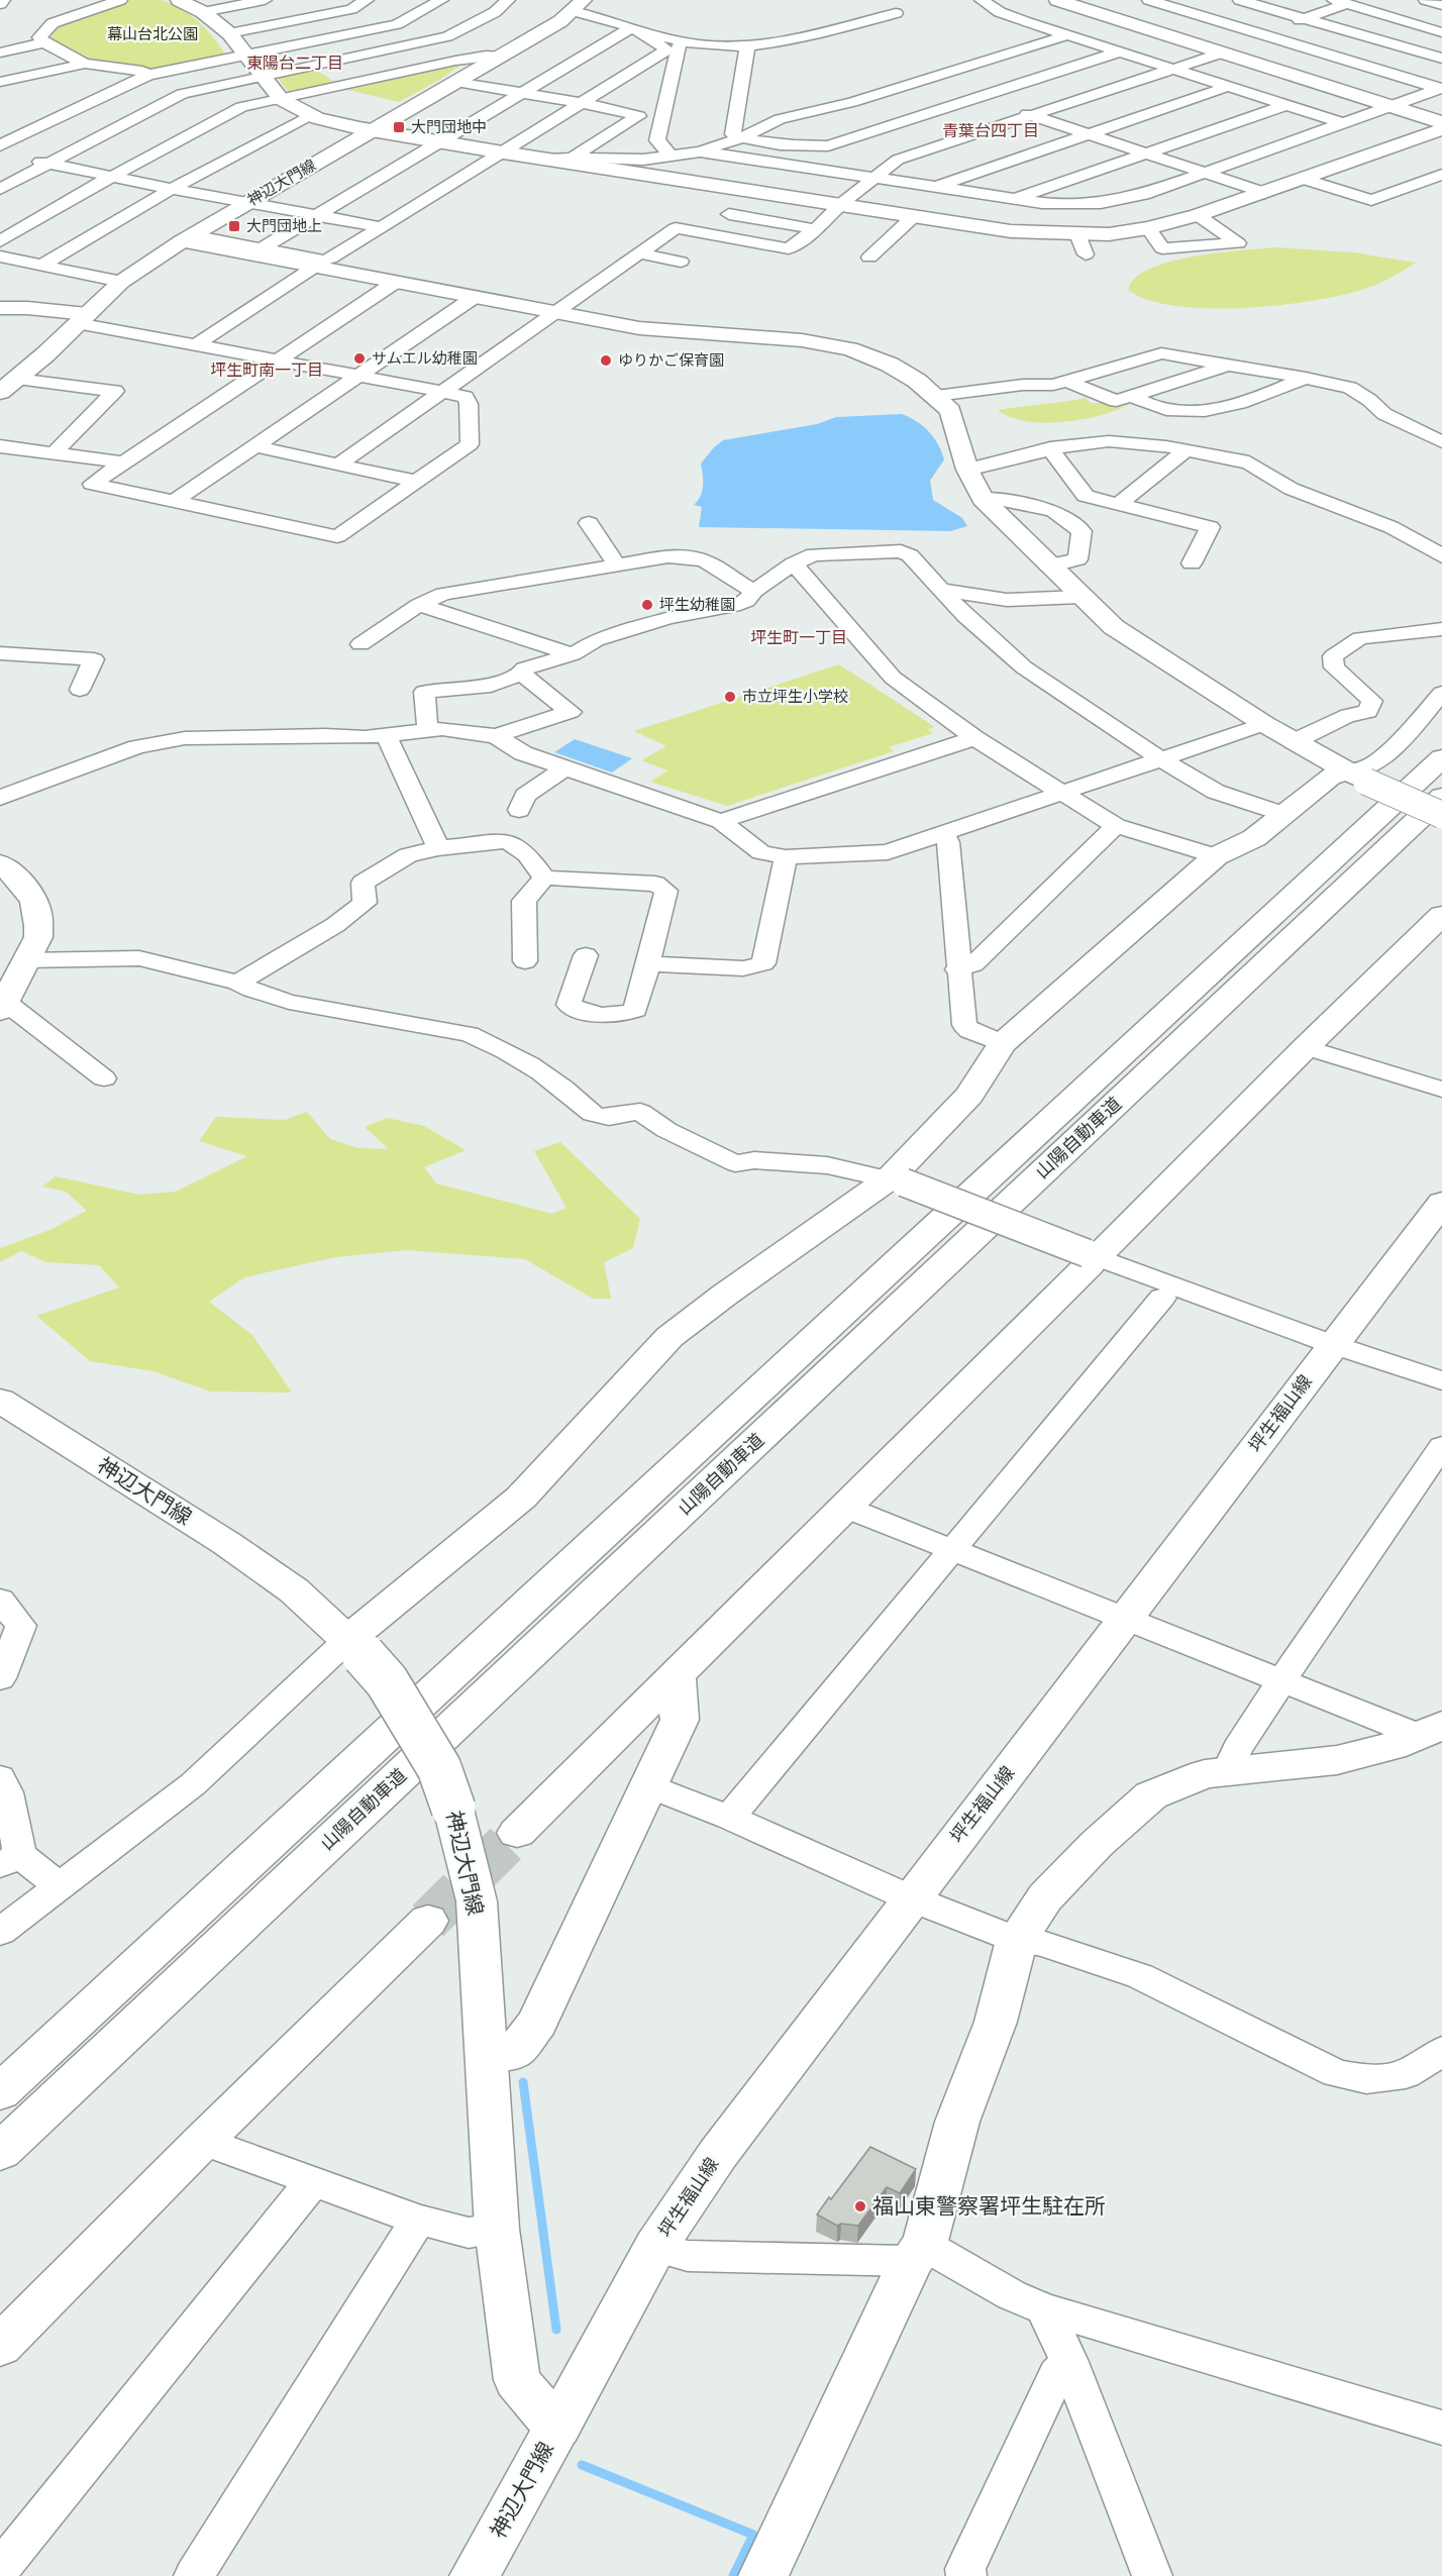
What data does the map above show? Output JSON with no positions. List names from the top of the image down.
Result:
{
  "streets": {
    "main road": ["神辺大門線", "山陽自動車道", "坪生福山線"]
  },
  "crossings": [
    ["神辺大門線", "坪生福山線"]
  ],
  "districts": [
    "東陽台二丁目",
    "青葉台四丁目",
    "坪生町南一丁目",
    "坪生町一丁目"
  ],
  "parks": ["幕山台北公園"],
  "places": {
    "transit": ["大門団地中", "大門団地上"],
    "other": [
      "サムエル幼稚園",
      "ゆりかご保育園",
      "坪生幼稚園",
      "市立坪生小学校",
      "福山東警察署坪生駐在所"
    ]
  }
}
